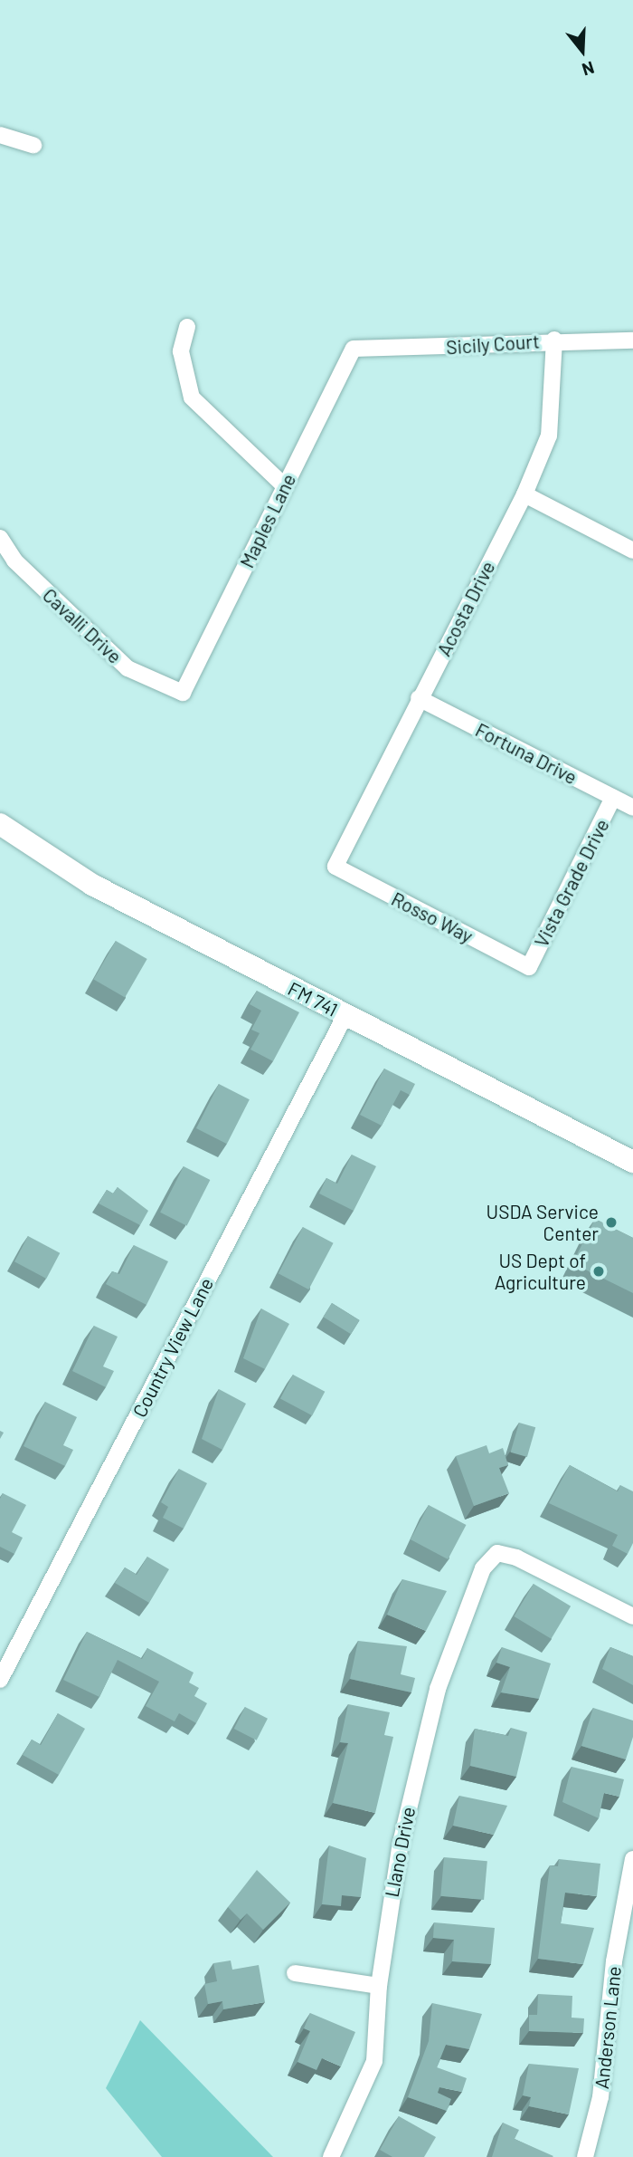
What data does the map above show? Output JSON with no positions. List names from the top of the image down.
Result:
{
  "streets": {
    "main road": ["FM 741"],
    "street": [
      "Sicily Court",
      "Maples Lane",
      "Acosta Drive",
      "Cavalli Drive",
      "Fortuna Drive",
      "Vista Grade Drive",
      "Rosso Way",
      "Country View Lane",
      "Llano Drive",
      "Anderson Lane"
    ]
  },
  "crossings": [
    ["Sicily Court", "Maples Lane"],
    ["Sicily Court", "Acosta Drive"],
    ["Maples Lane", "Cavalli Drive"],
    ["Acosta Drive", "Fortuna Drive"],
    ["Acosta Drive", "Rosso Way"],
    ["Fortuna Drive", "Vista Grade Drive"],
    ["Vista Grade Drive", "Rosso Way"],
    ["FM 741", "Country View Lane"]
  ],
  "places": ["USDA Service Center", "US Dept of Agriculture"],
  "north": "bottom"
}
